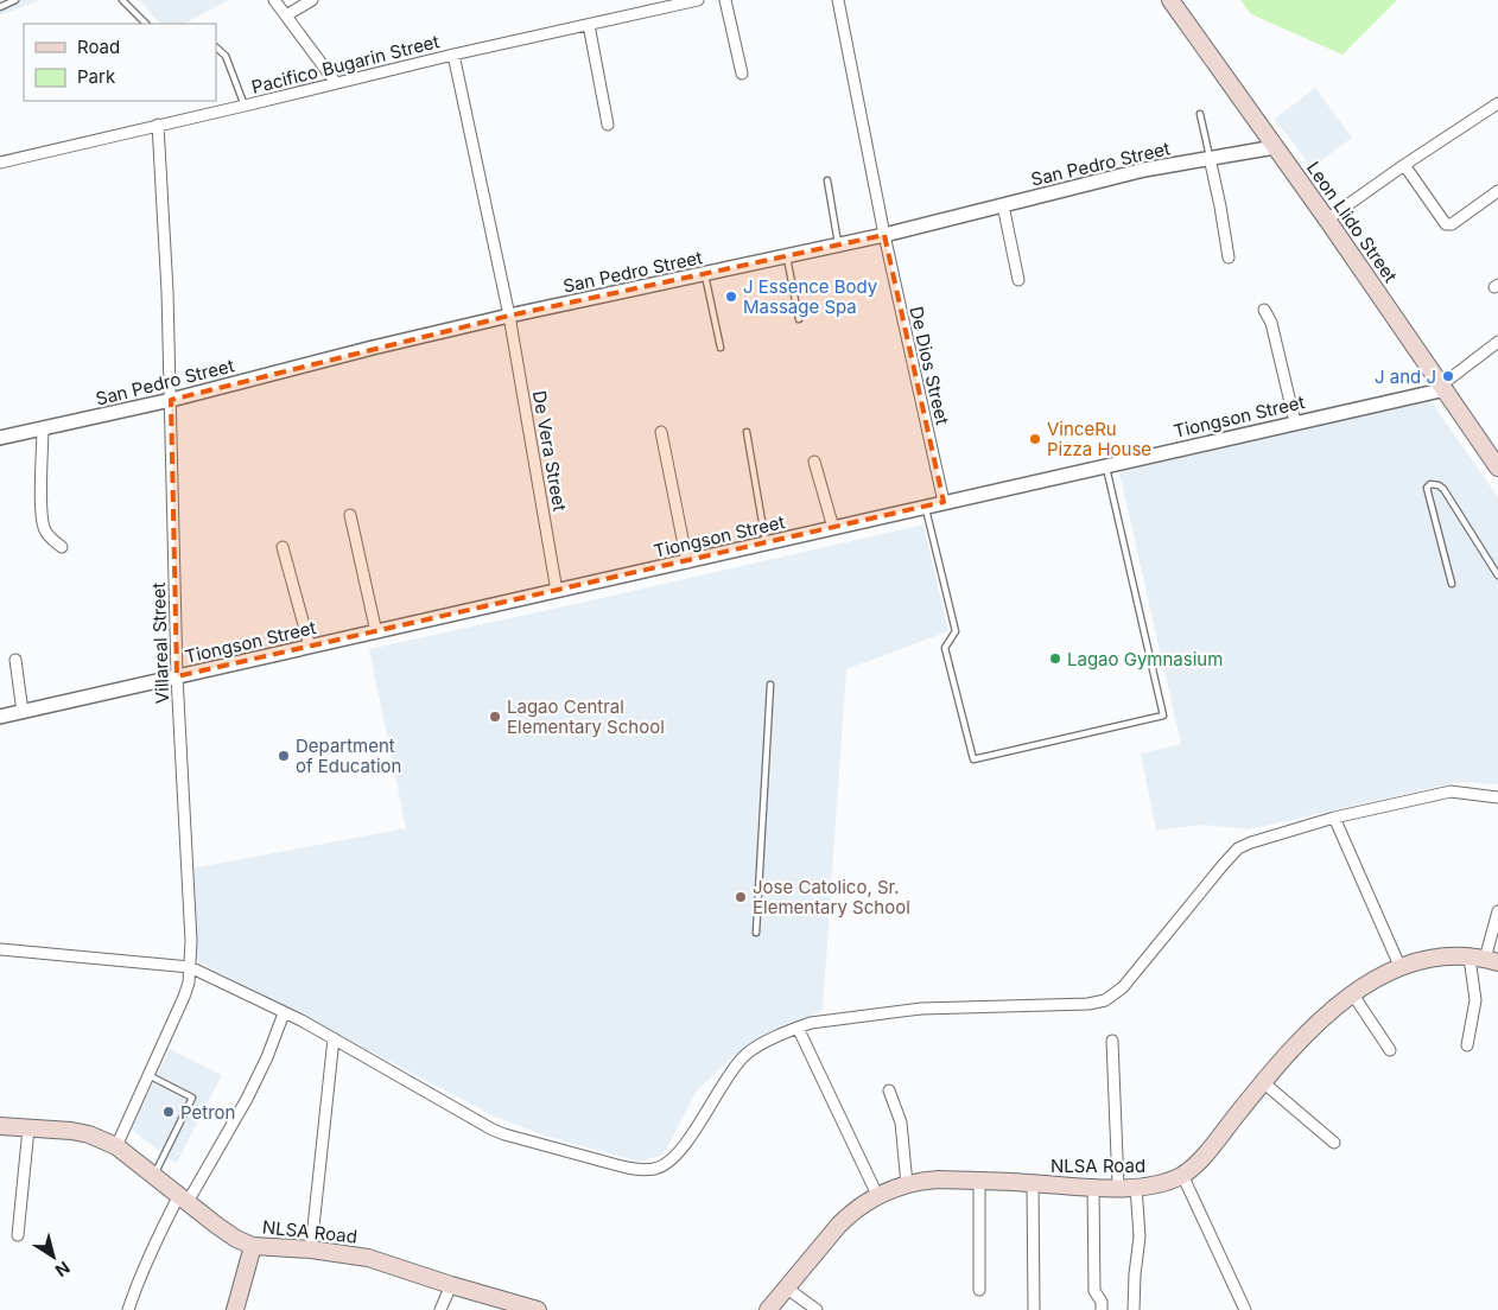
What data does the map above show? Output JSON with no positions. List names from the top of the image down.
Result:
{
  "streets": {
    "main road": ["Leon Llido Street", "NLSA Road"],
    "street": [
      "Pacifico Bugarin Street",
      "San Pedro Street",
      "De Dios Street",
      "Tiongson Street",
      "De Vera Street",
      "Villareal Street"
    ]
  },
  "crossings": [
    ["Pacifico Bugarin Street", "De Vera Street"],
    ["Pacifico Bugarin Street", "Villareal Street"],
    ["San Pedro Street", "Leon Llido Street"],
    ["San Pedro Street", "De Dios Street"],
    ["San Pedro Street", "De Vera Street"],
    ["San Pedro Street", "Villareal Street"],
    ["Leon Llido Street", "Tiongson Street"],
    ["De Dios Street", "Tiongson Street"],
    ["Tiongson Street", "De Vera Street"],
    ["Tiongson Street", "Villareal Street"],
    ["Villareal Street", "NLSA Road"]
  ],
  "places": [
    "J Essence Body Massage Spa",
    "J and J",
    "VinceRu Pizza House",
    "Lagao Gymnasium",
    "Lagao Central Elementary School",
    "Department of Education",
    "Jose Catolico, Sr. Elementary School",
    "Petron"
  ],
  "legend": ["Road", "Park"],
  "north": "bottom right"
}
